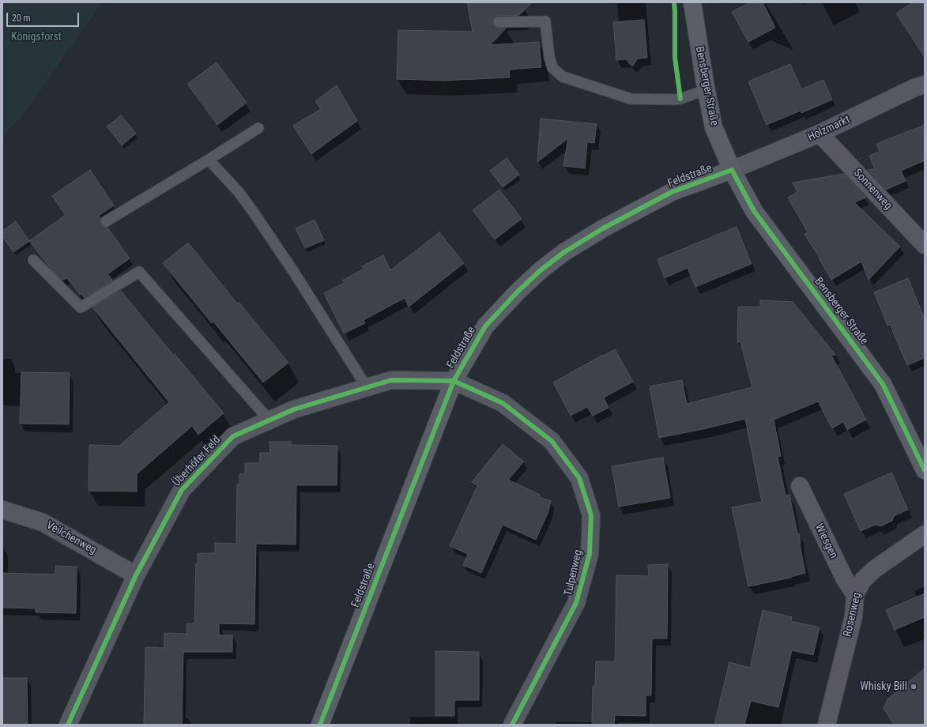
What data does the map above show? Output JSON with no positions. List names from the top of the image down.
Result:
{
  "streets": {
    "main road": ["Bensberger Straße", "Feldstraße"],
    "street": [
      "Holzmarkt",
      "Sonnenweg",
      "Überhöfer Feld",
      "Veilchenweg",
      "Wiesgen",
      "Tulpenweg",
      "Rosenweg"
    ]
  },
  "crossings": [
    ["Bensberger Straße", "Holzmarkt"],
    ["Bensberger Straße", "Feldstraße"],
    ["Holzmarkt", "Feldstraße"],
    ["Holzmarkt", "Sonnenweg"],
    ["Feldstraße", "Überhöfer Feld"],
    ["Feldstraße", "Tulpenweg"],
    ["Überhöfer Feld", "Veilchenweg"],
    ["Überhöfer Feld", "Tulpenweg"],
    ["Wiesgen", "Rosenweg"]
  ],
  "parks": ["Königsforst"],
  "places": ["Whisky Bill"],
  "scale_bar": "20 m"
}
